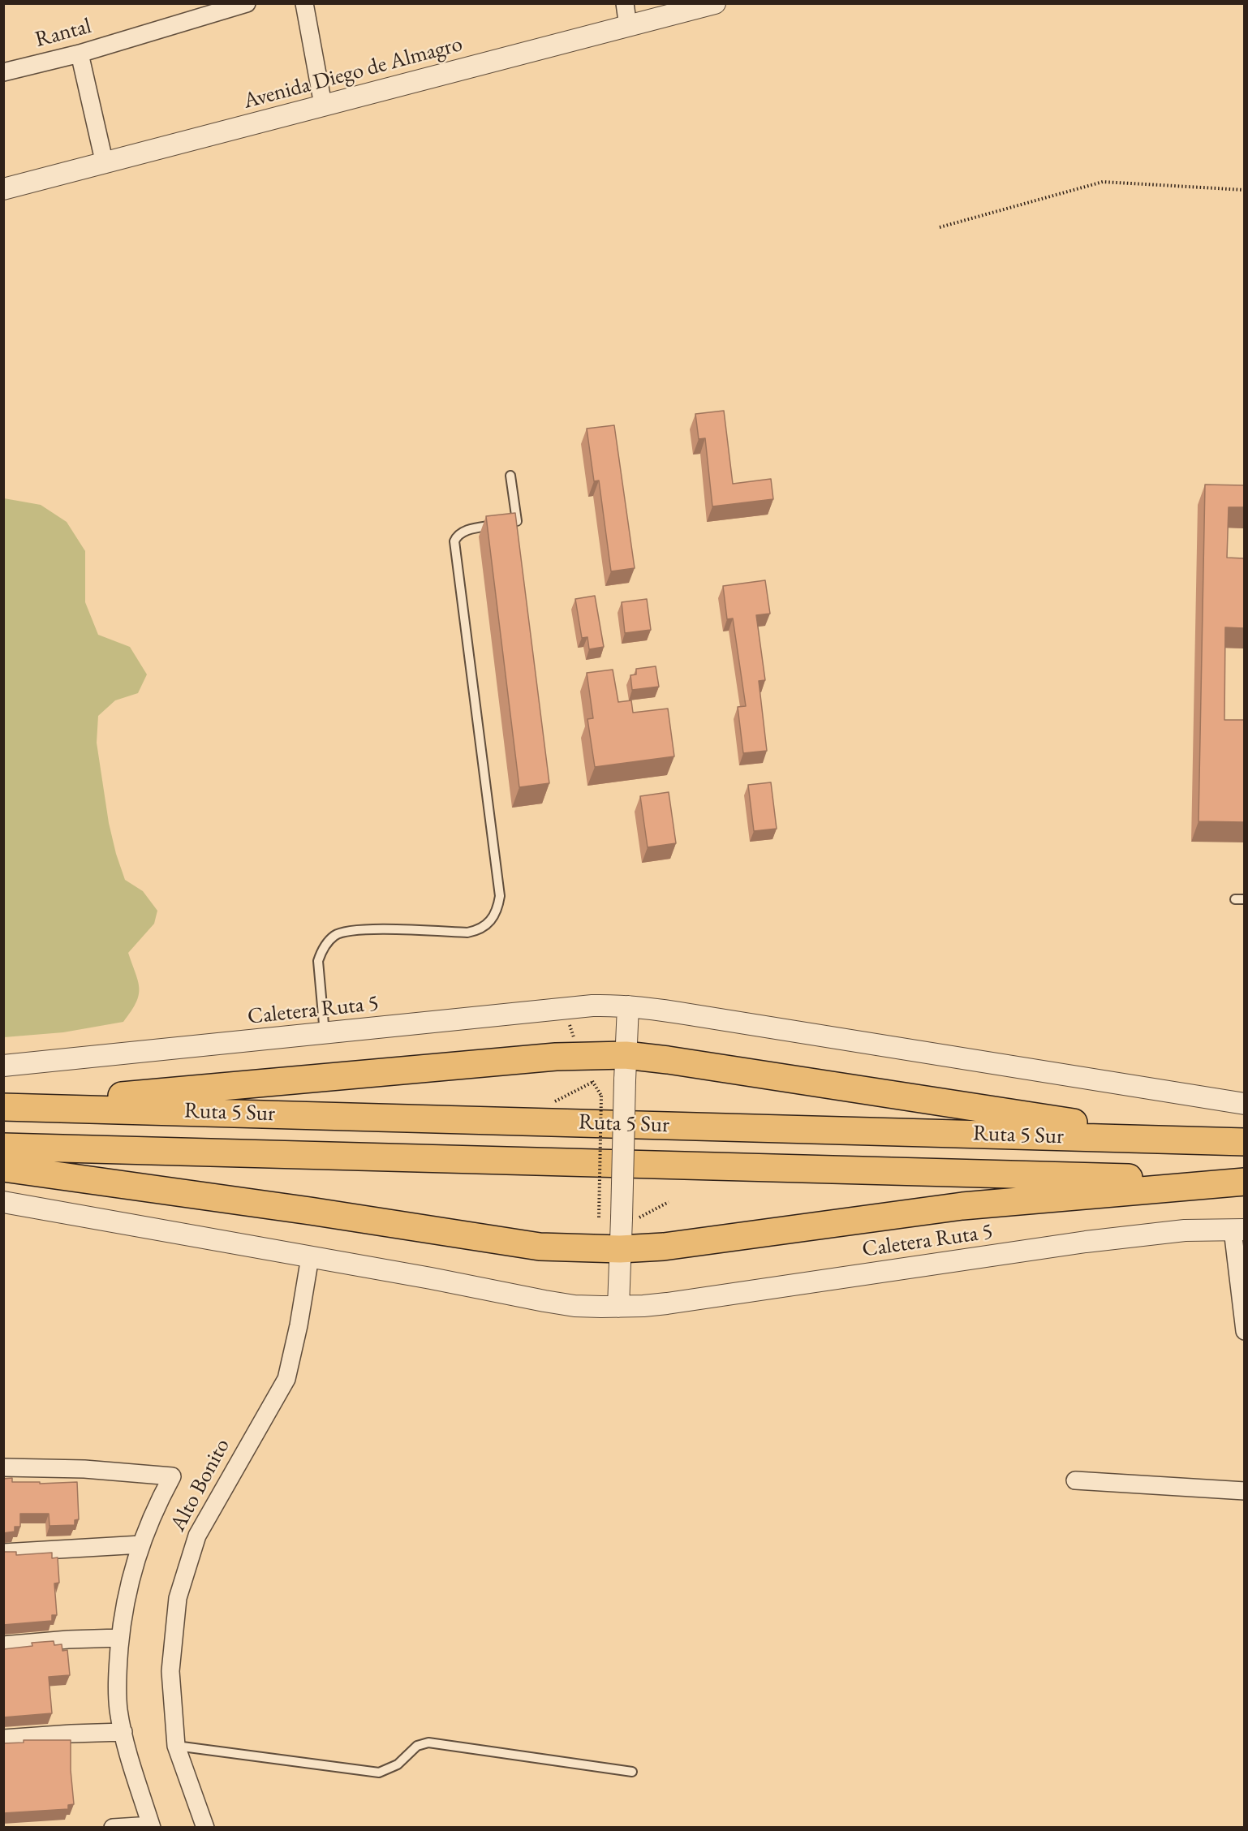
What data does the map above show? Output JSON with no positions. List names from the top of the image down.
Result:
{
  "streets": {
    "highway": ["Ruta 5 Sur"],
    "street": [
      "Rantal",
      "Avenida Diego de Almagro",
      "Caletera Ruta 5",
      "Alto Bonito"
    ]
  },
  "crossings": [
    ["Caletera Ruta 5", "Alto Bonito"]
  ]
}
